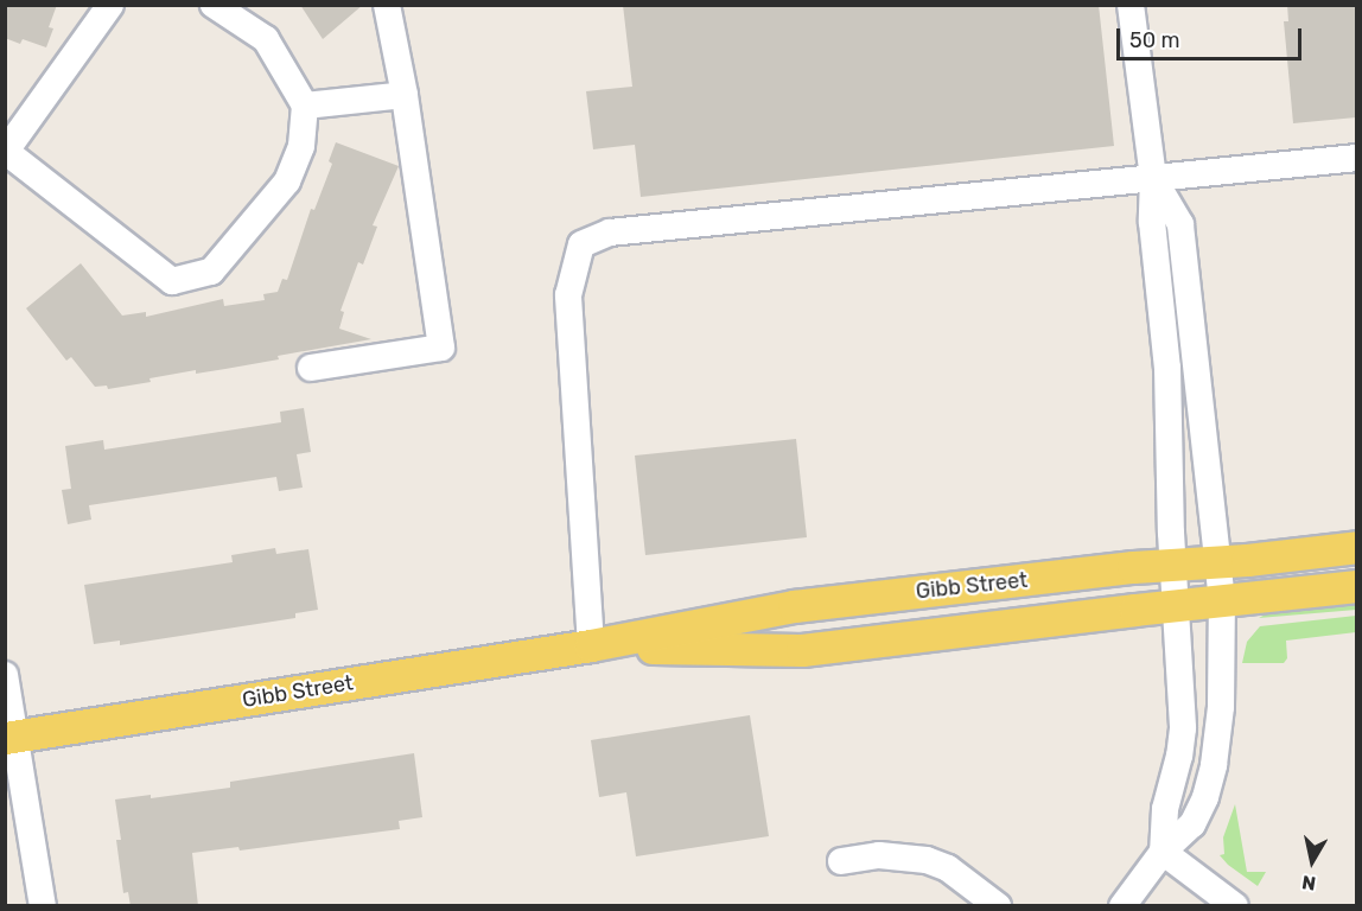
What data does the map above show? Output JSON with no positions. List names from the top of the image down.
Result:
{
  "streets": {
    "main road": ["Gibb Street"]
  },
  "scale_bar": "50 m",
  "north": "bottom"
}
